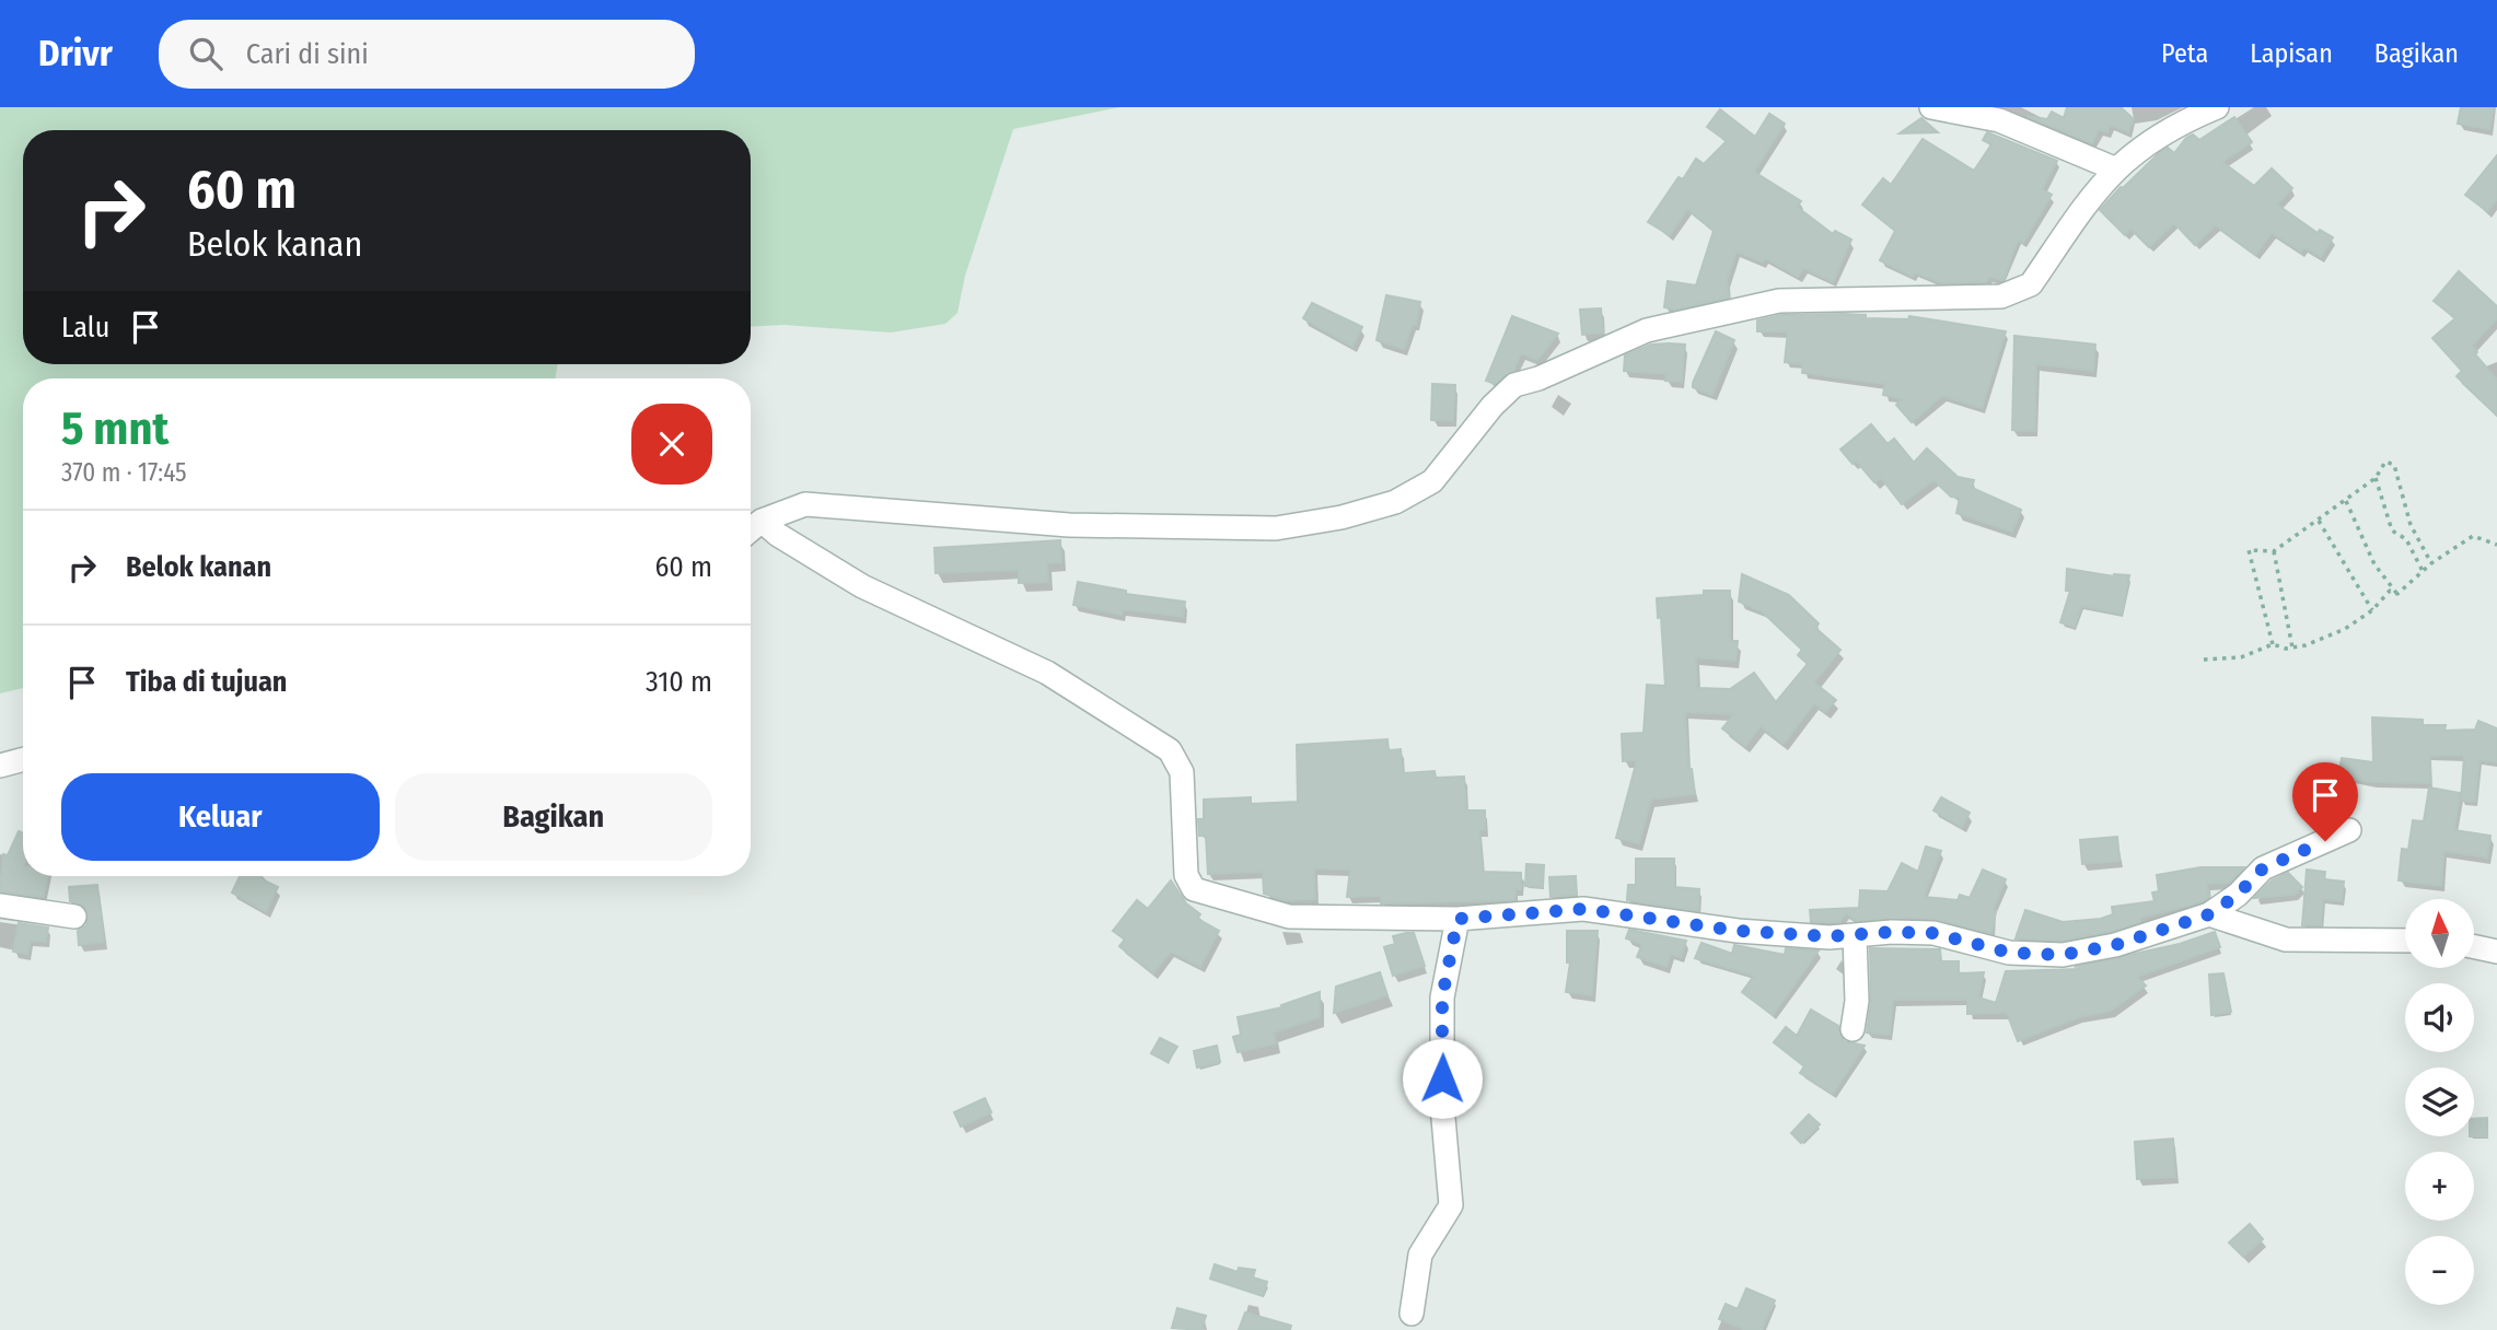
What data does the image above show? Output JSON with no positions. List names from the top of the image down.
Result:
{
  "north": "top",
  "page": {
    "header": "Drivr",
    "search": "Cari di sini",
    "nav": ["Peta", "Lapisan", "Bagikan"],
    "turn": ["60 m", "Belok kanan"],
    "then": "Lalu",
    "heading": ["5 mnt", "370 m · 17:45"],
    "list": [
      {
        "name": "Belok kanan",
        "value": "60 m"
      },
      {
        "name": "Tiba di tujuan",
        "value": "310 m"
      }
    ],
    "buttons": ["Keluar", "Bagikan"],
    "map_buttons": ["+", "−"]
  }
}
